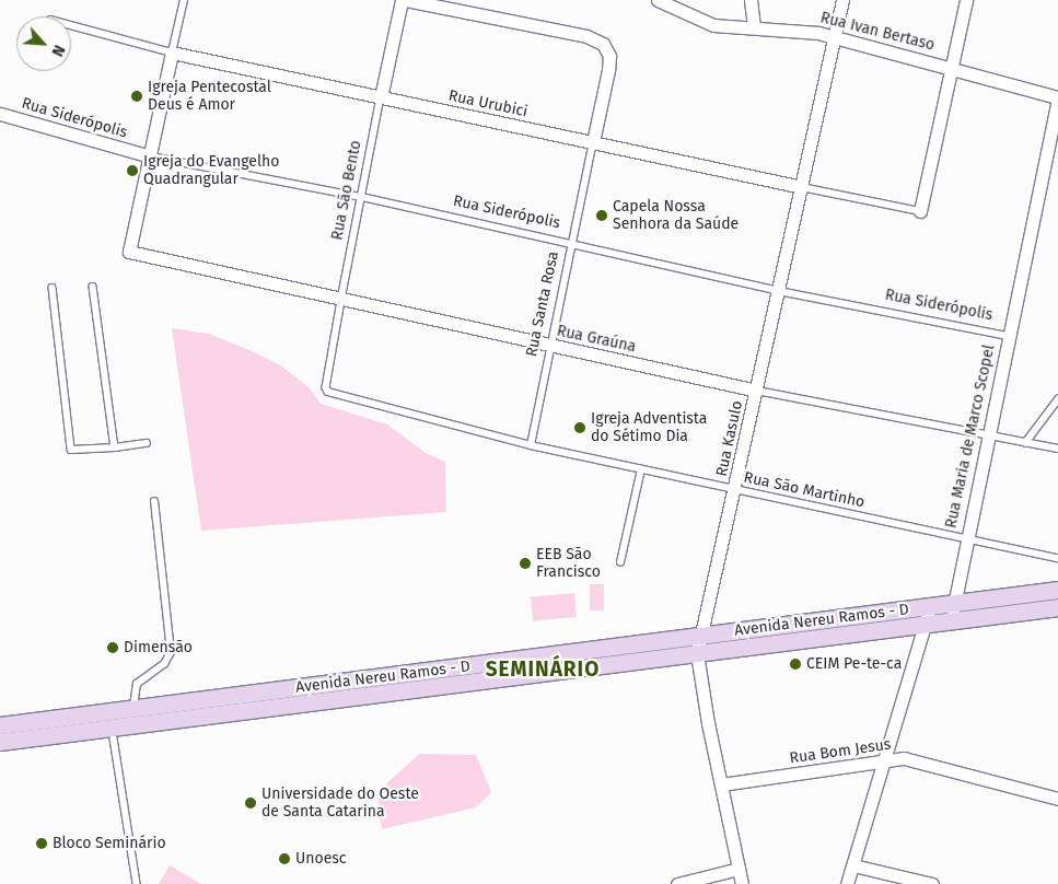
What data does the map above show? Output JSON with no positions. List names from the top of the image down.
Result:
{
  "streets": {
    "street": [
      "Rua Ivan Bertaso",
      "Rua Urubici",
      "Rua Siderópolis",
      "Rua São Bento",
      "Rua Santa Rosa",
      "Rua Graúna",
      "Rua Maria de Marco Scopel",
      "Rua Kasulo",
      "Avenida Nereu Ramos - D",
      "Rua Bom Jesus"
    ],
    "lane": ["Rua São Martinho"]
  },
  "crossings": [
    ["Rua Ivan Bertaso", "Rua Maria de Marco Scopel"],
    ["Rua Ivan Bertaso", "Rua Kasulo"],
    ["Rua Urubici", "Rua São Bento"],
    ["Rua Urubici", "Rua Santa Rosa"],
    ["Rua Urubici", "Rua Kasulo"],
    ["Rua Siderópolis", "Rua São Bento"],
    ["Rua Siderópolis", "Rua Santa Rosa"],
    ["Rua Siderópolis", "Rua Graúna"],
    ["Rua Siderópolis", "Rua Maria de Marco Scopel"],
    ["Rua Siderópolis", "Rua Kasulo"],
    ["Rua São Bento", "Rua Graúna"],
    ["Rua São Bento", "Rua São Martinho"],
    ["Rua Santa Rosa", "Rua Graúna"],
    ["Rua Santa Rosa", "Rua São Martinho"],
    ["Rua Graúna", "Rua Maria de Marco Scopel"],
    ["Rua Graúna", "Rua Kasulo"],
    ["Rua Maria de Marco Scopel", "Rua São Martinho"],
    ["Rua Maria de Marco Scopel", "Avenida Nereu Ramos - D"],
    ["Rua Kasulo", "Rua São Martinho"],
    ["Rua Kasulo", "Avenida Nereu Ramos - D"],
    ["Rua Kasulo", "Rua Bom Jesus"]
  ],
  "districts": ["SEMINÁRIO"],
  "places": [
    "Igreja Pentecostal Deus é Amor",
    "Igreja do Evangelho Quadrangular",
    "Capela Nossa Senhora da Saúde",
    "Igreja Adventista do Sétimo Dia",
    "EEB São Francisco",
    "Dimensão",
    "CEIM Pe-te-ca",
    "Universidade do Oeste de Santa Catarina",
    "Bloco Seminário",
    "Unoesc"
  ],
  "north": "bottom right"
}
